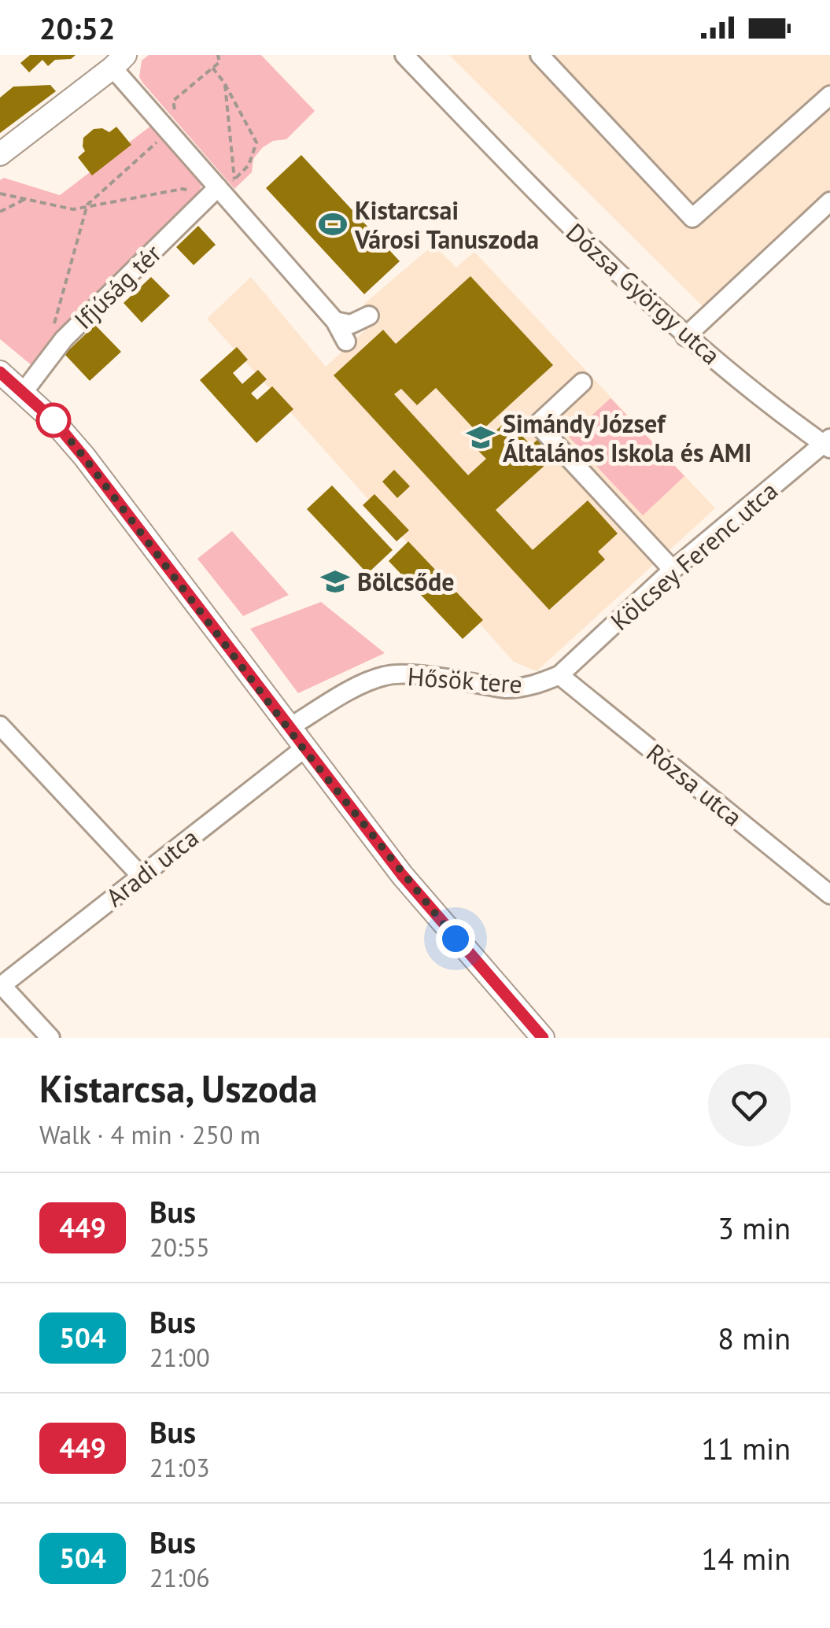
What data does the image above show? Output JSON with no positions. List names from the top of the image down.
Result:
{
  "streets": {
    "street": [
      "Ifjúság tér",
      "Dózsa György utca",
      "Kölcsey Ferenc utca",
      "Hősök tere",
      "Rózsa utca",
      "Aradi utca"
    ]
  },
  "crossings": [
    ["Dózsa György utca", "Kölcsey Ferenc utca"],
    ["Kölcsey Ferenc utca", "Hősök tere"],
    ["Kölcsey Ferenc utca", "Rózsa utca"],
    ["Hősök tere", "Rózsa utca"]
  ],
  "places": {
    "sports": ["Kistarcsai Városi Tanuszoda"],
    "school or university": ["Simándy József Általános Iskola és AMI", "Bölcsőde"]
  },
  "lines": ["bus line 449"],
  "page": {
    "status": "20:52",
    "heading": ["Kistarcsa, Uszoda", "Walk · 4 min · 250 m"],
    "list": [
      {
        "mark": "449",
        "name": "Bus",
        "note": "20:55",
        "value": "3 min"
      },
      {
        "mark": "504",
        "name": "Bus",
        "note": "21:00",
        "value": "8 min"
      },
      {
        "mark": "449",
        "name": "Bus",
        "note": "21:03",
        "value": "11 min"
      },
      {
        "mark": "504",
        "name": "Bus",
        "note": "21:06",
        "value": "14 min"
      }
    ]
  }
}
